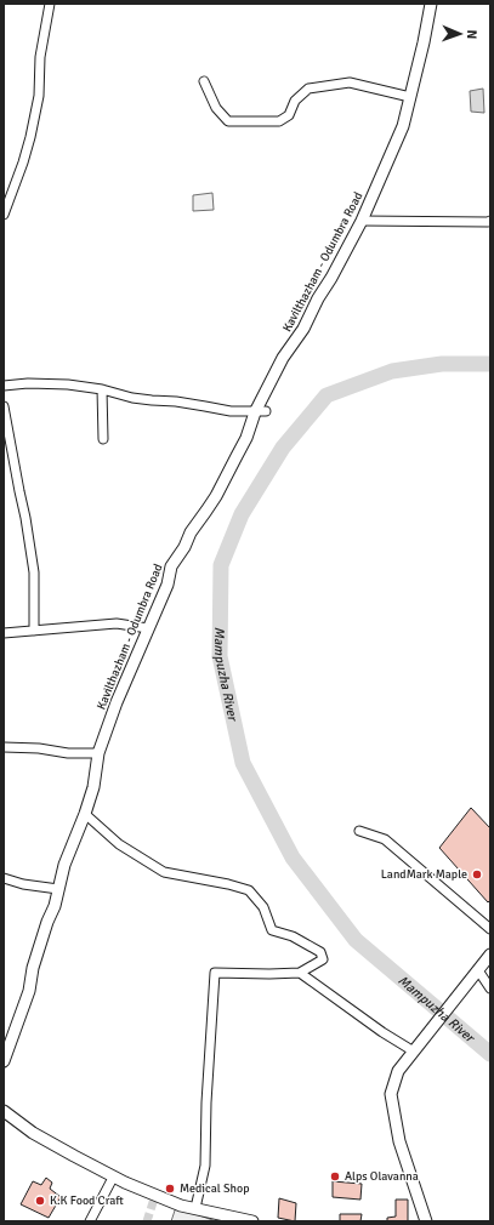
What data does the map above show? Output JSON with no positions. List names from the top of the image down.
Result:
{
  "streets": {
    "main road": ["Kavilthazham - Odumbra Road"]
  },
  "water": ["Mampuzha River"],
  "places": [
    "LandMark Maple",
    "Alps Olavanna",
    "Medical Shop",
    "K.K Food Craft"
  ],
  "north": "right"
}
